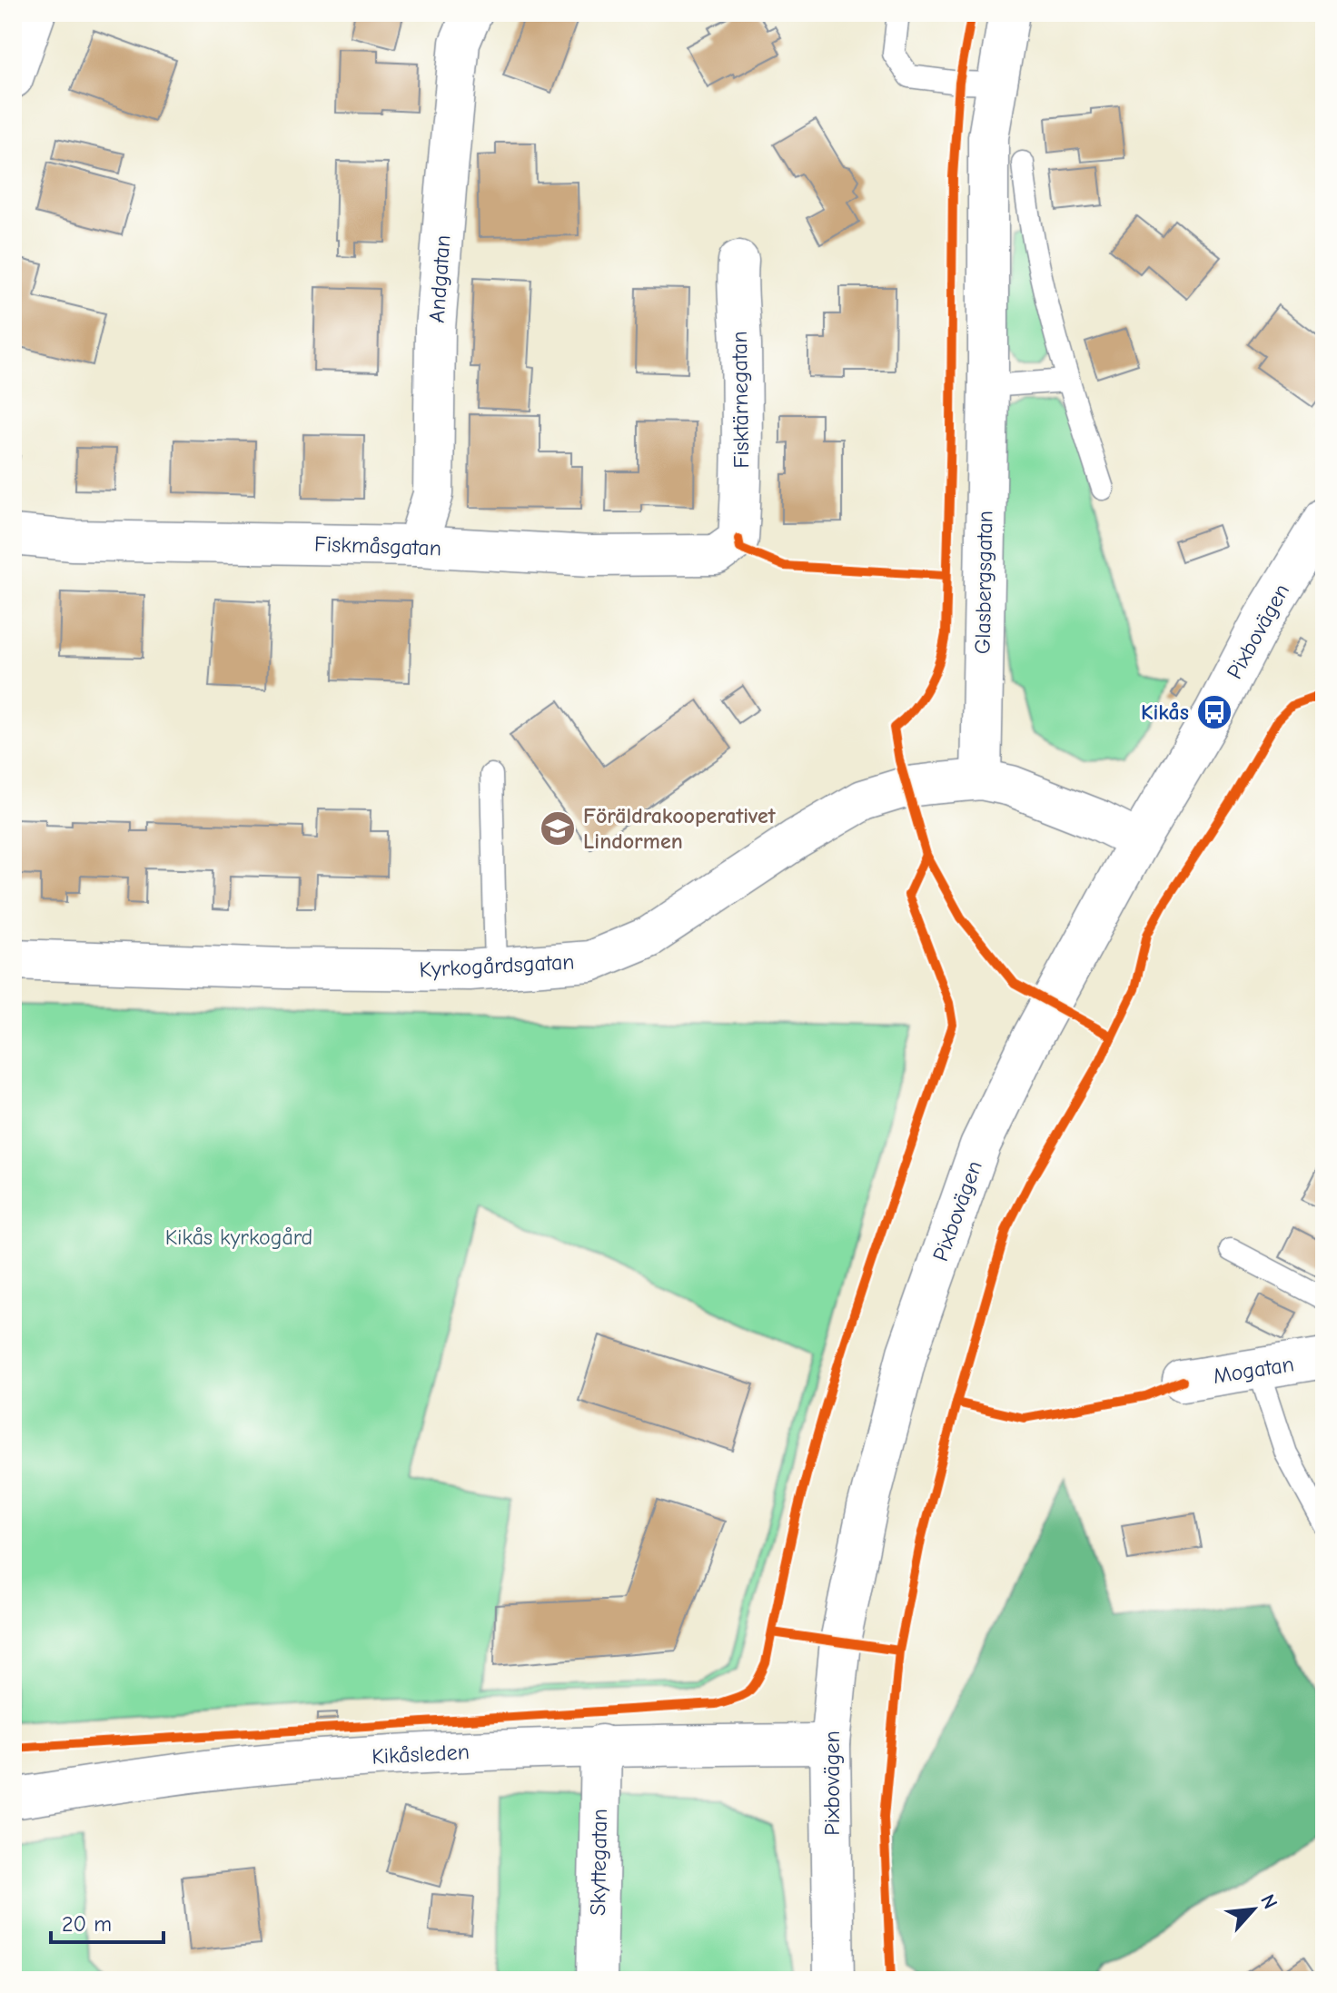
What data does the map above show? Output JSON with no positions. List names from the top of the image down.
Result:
{
  "streets": {
    "street": [
      "Andgatan",
      "Fisktärnegatan",
      "Fiskmåsgatan",
      "Glasbergsgatan",
      "Pixbovägen",
      "Kyrkogårdsgatan",
      "Mogatan",
      "Kikåsleden",
      "Skyttegatan"
    ]
  },
  "crossings": [
    ["Andgatan", "Fiskmåsgatan"],
    ["Fisktärnegatan", "Fiskmåsgatan"],
    ["Glasbergsgatan", "Kyrkogårdsgatan"],
    ["Pixbovägen", "Kyrkogårdsgatan"],
    ["Pixbovägen", "Kikåsleden"],
    ["Kikåsleden", "Skyttegatan"]
  ],
  "parks": ["Kikås kyrkogård"],
  "places": {
    "bus stop": ["Kikås"],
    "school or university": ["Föräldrakooperativet Lindormen"]
  },
  "scale_bar": "20 m",
  "north": "top right"
}
